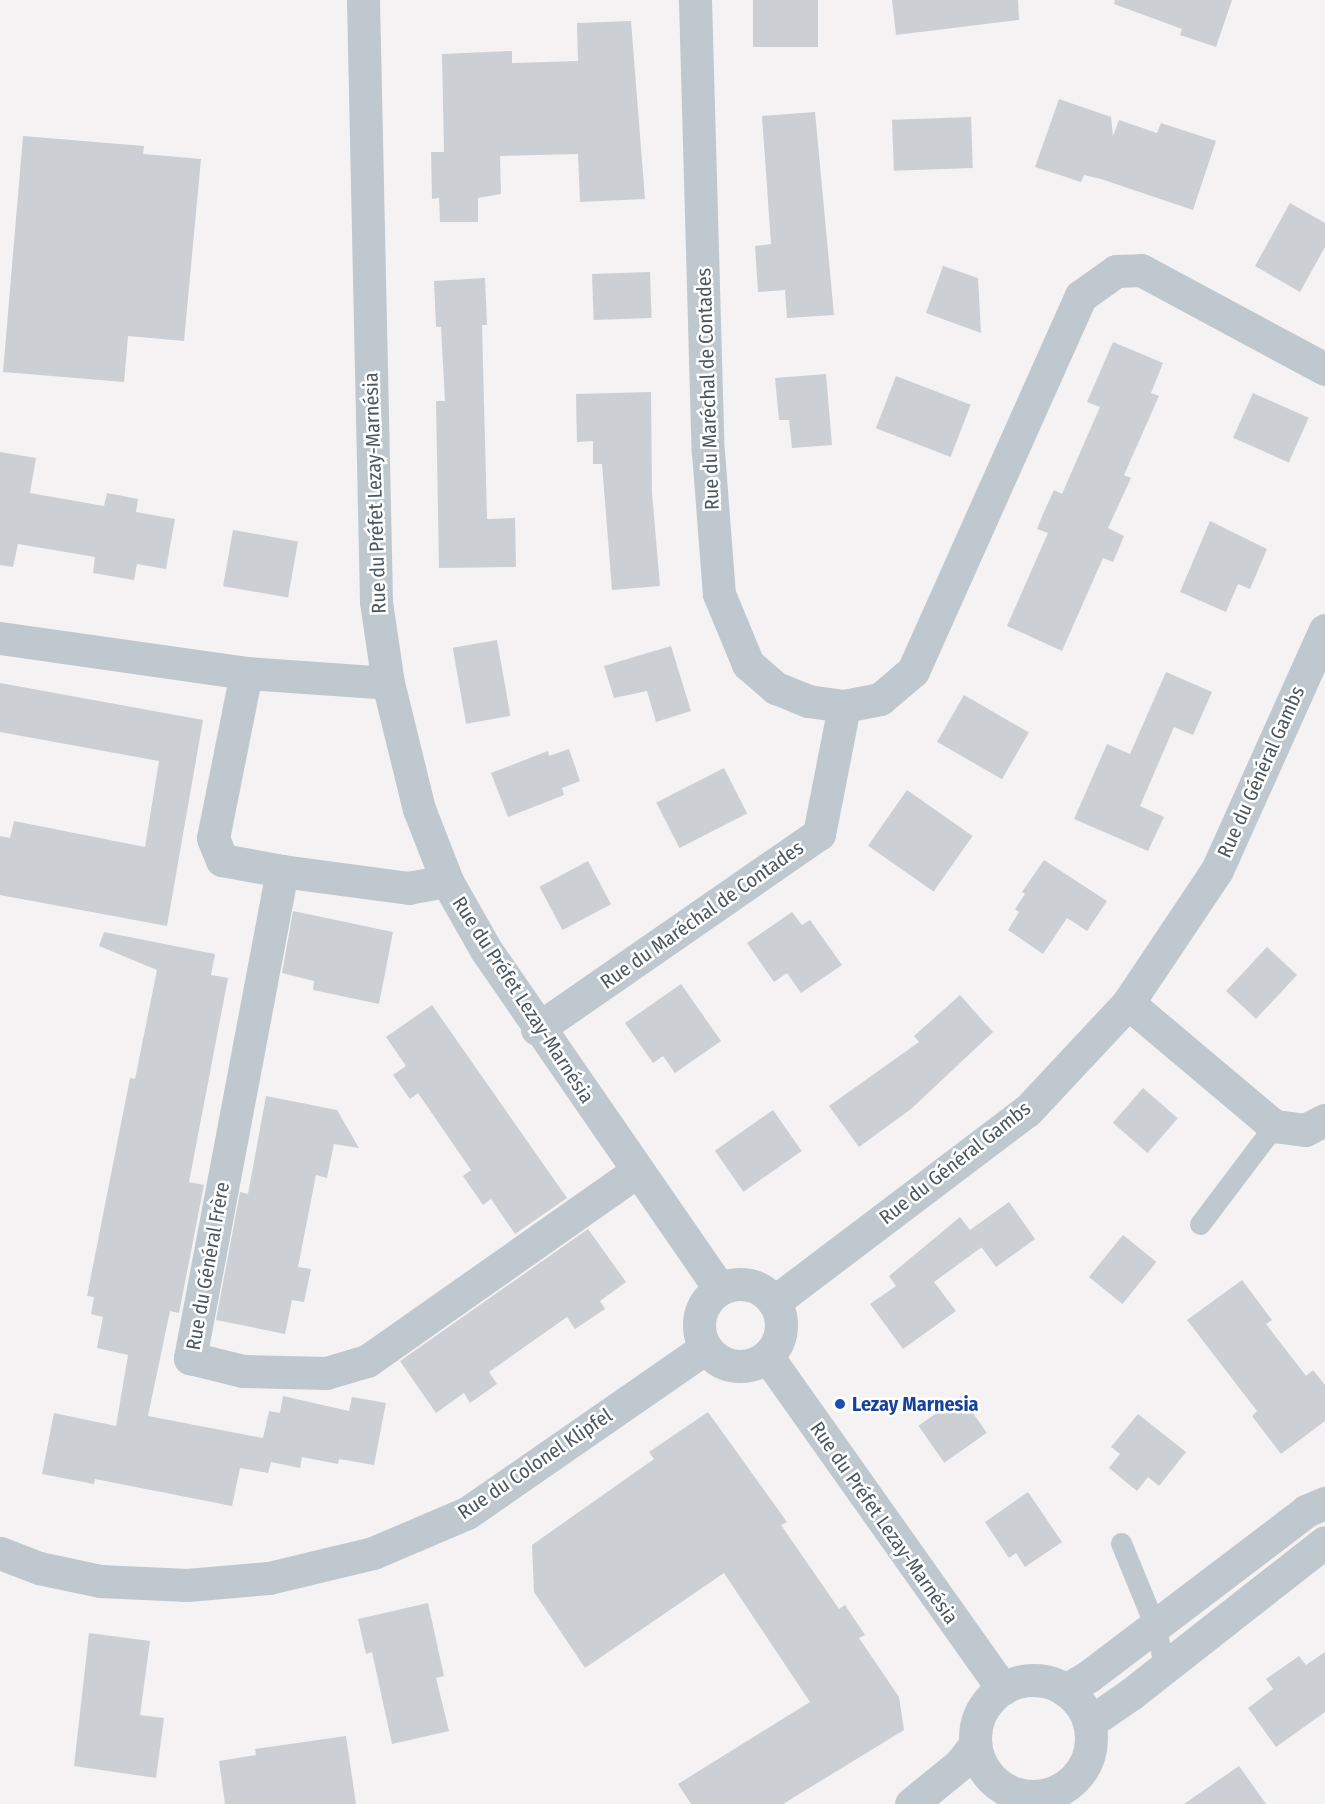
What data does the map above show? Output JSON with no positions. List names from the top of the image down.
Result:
{
  "streets": {
    "street": [
      "Rue du Maréchal de Contades",
      "Rue du Préfet Lezay-Marnésia",
      "Rue du Général Gambs",
      "Rue du Général Frère",
      "Rue du Colonel Klipfel"
    ]
  },
  "crossings": [
    ["Rue du Maréchal de Contades", "Rue du Préfet Lezay-Marnésia"],
    ["Rue du Préfet Lezay-Marnésia", "Rue du Général Gambs"],
    ["Rue du Préfet Lezay-Marnésia", "Rue du Général Frère"],
    ["Rue du Préfet Lezay-Marnésia", "Rue du Colonel Klipfel"],
    ["Rue du Général Gambs", "Rue du Colonel Klipfel"]
  ],
  "places": ["Lezay Marnesia"]
}
